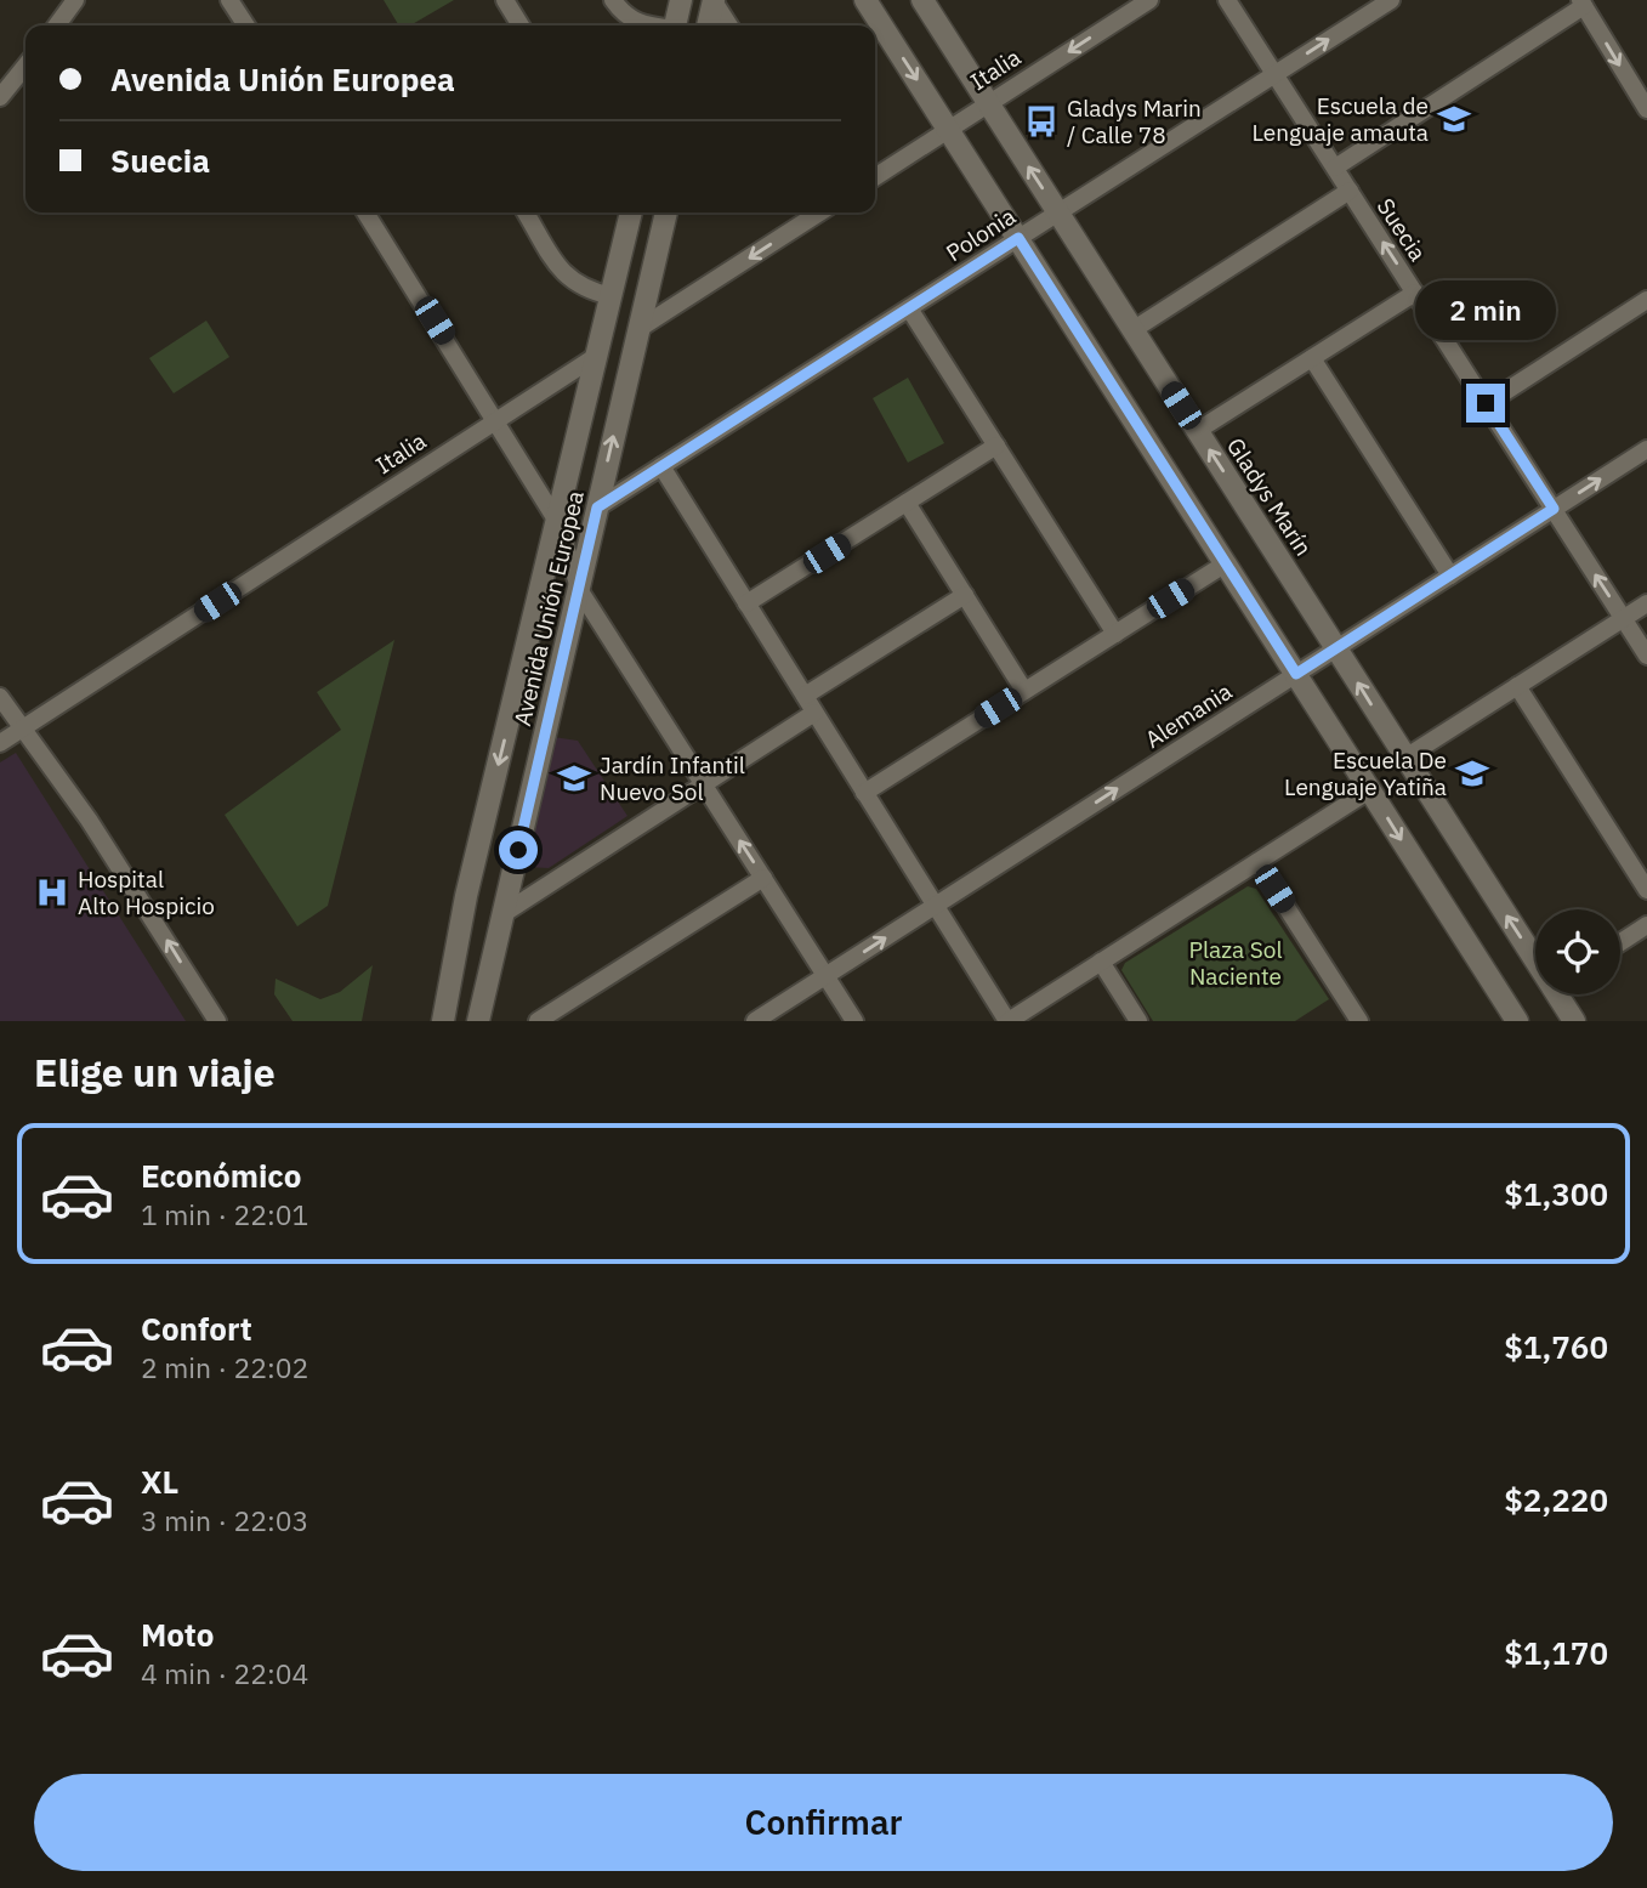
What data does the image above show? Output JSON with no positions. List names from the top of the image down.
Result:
{
  "streets": {
    "street": [
      "Italia",
      "Suecia",
      "Polonia",
      "Gladys Marín",
      "Avenida Unión Europea",
      "Alemania"
    ]
  },
  "crossings": [
    ["Italia", "Gladys Marín"],
    ["Italia", "Avenida Unión Europea"],
    ["Suecia", "Polonia"],
    ["Suecia", "Alemania"],
    ["Polonia", "Gladys Marín"],
    ["Polonia", "Avenida Unión Europea"],
    ["Gladys Marín", "Alemania"]
  ],
  "parks": ["Plaza Sol Naciente"],
  "places": {
    "school or university": ["Escuela de Lenguaje amauta", "Escuela De Lenguaje Yatiña", "Jardín Infantil Nuevo Sol"],
    "bus stop": ["Gladys Marin / Calle 78"],
    "hospital": ["Hospital Alto Hospicio"]
  },
  "page": {
    "banner": ["Avenida Unión Europea", "Suecia"],
    "bubble": "2 min",
    "heading": "Elige un viaje",
    "list": [
      {
        "name": "Económico",
        "note": "1 min · 22:01",
        "value": "$1,300"
      },
      {
        "name": "Confort",
        "note": "2 min · 22:02",
        "value": "$1,760"
      },
      {
        "name": "XL",
        "note": "3 min · 22:03",
        "value": "$2,220"
      },
      {
        "name": "Moto",
        "note": "4 min · 22:04",
        "value": "$1,170"
      }
    ],
    "buttons": "Confirmar"
  }
}
